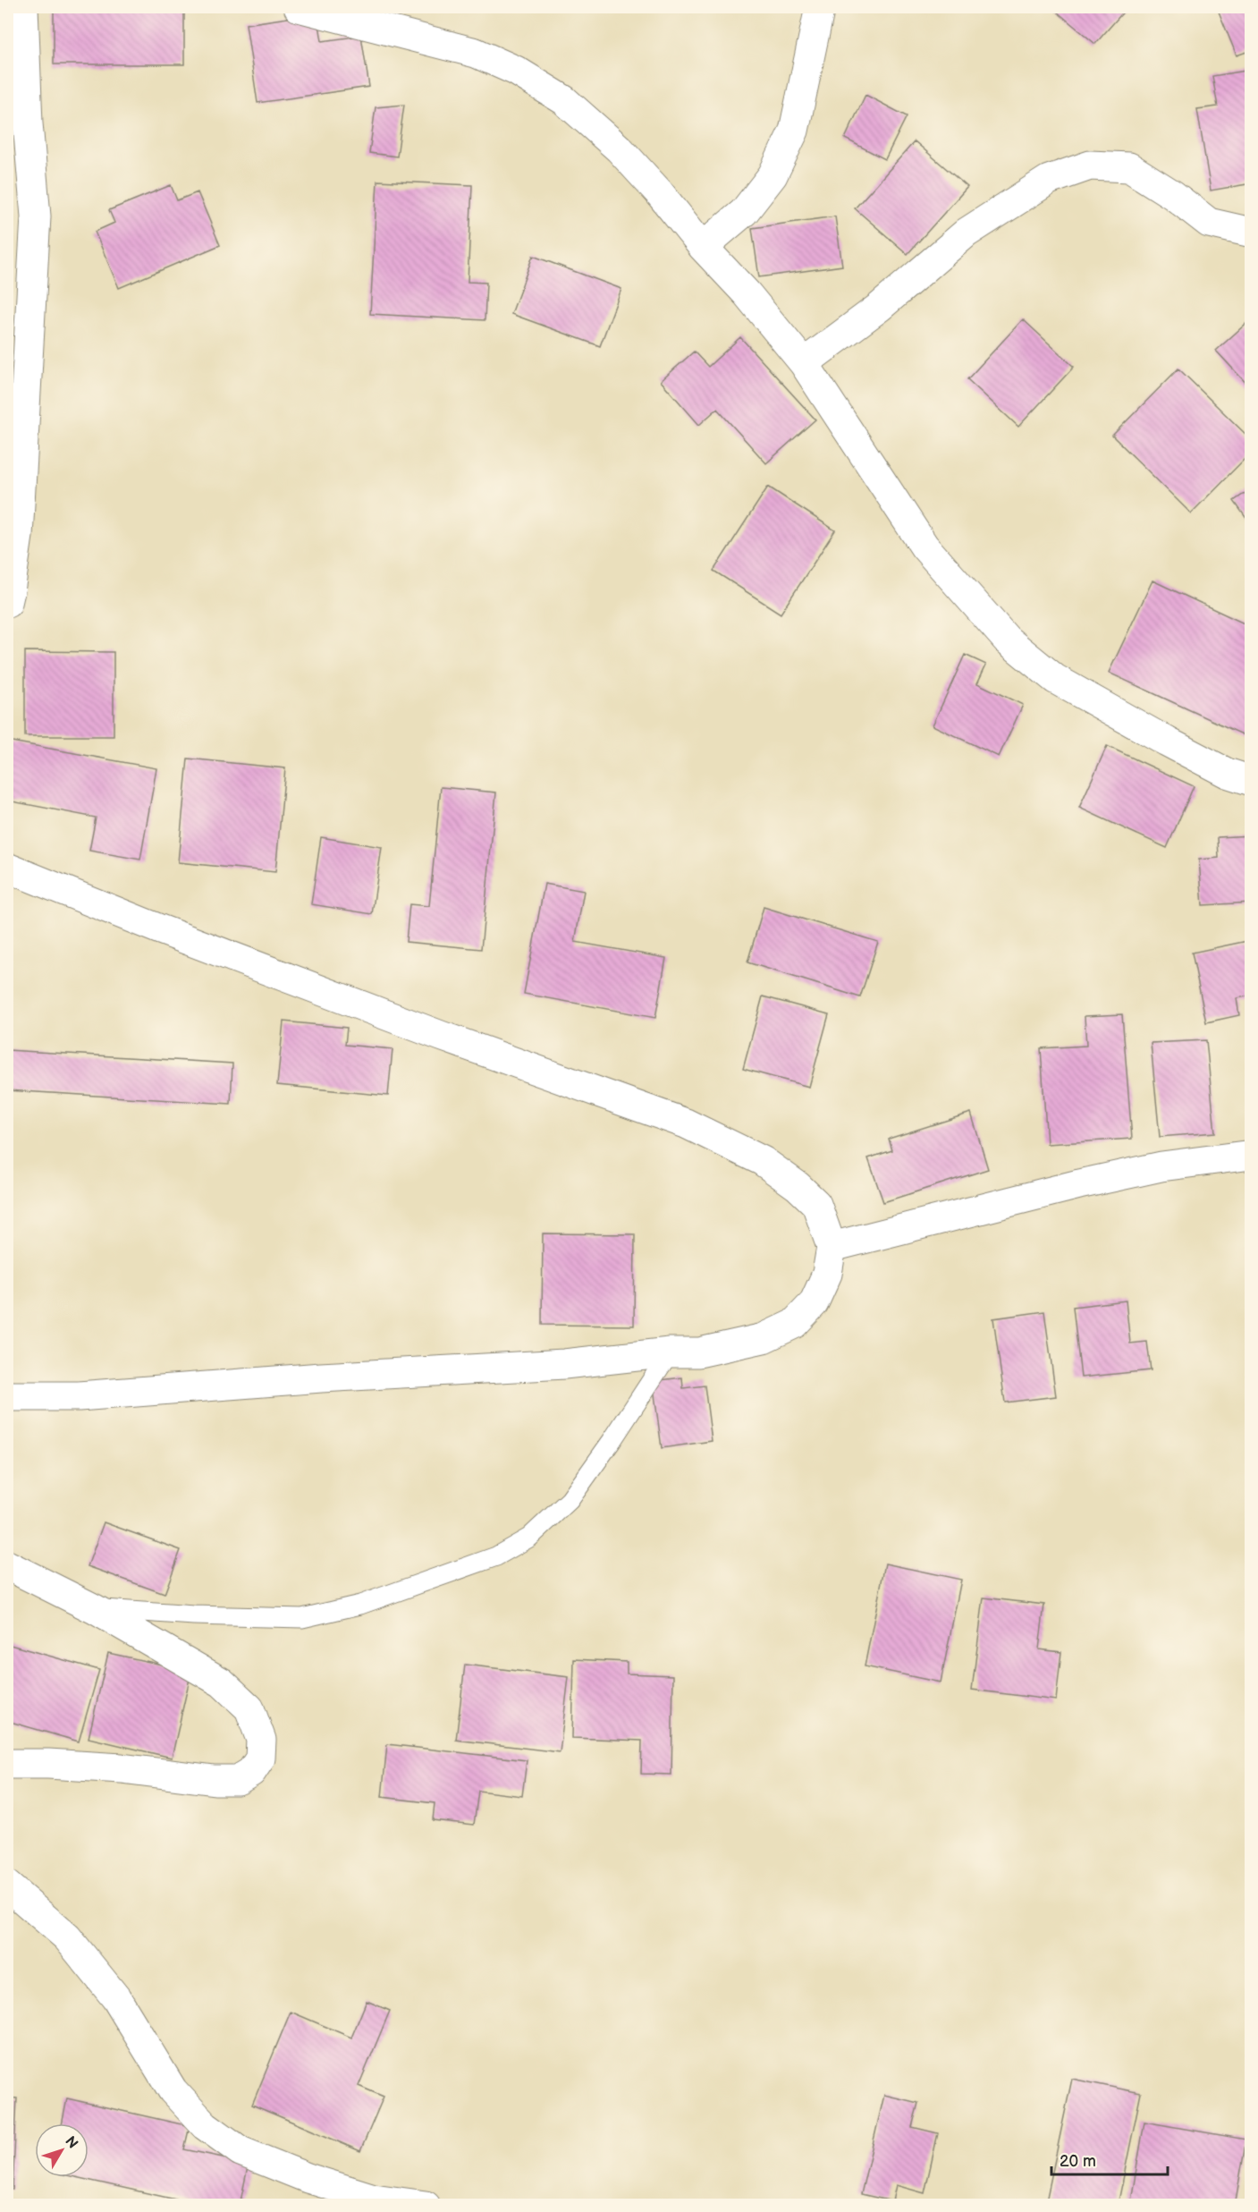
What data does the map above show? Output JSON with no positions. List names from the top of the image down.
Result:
{
  "scale_bar": "20 m",
  "north": "top right"
}
